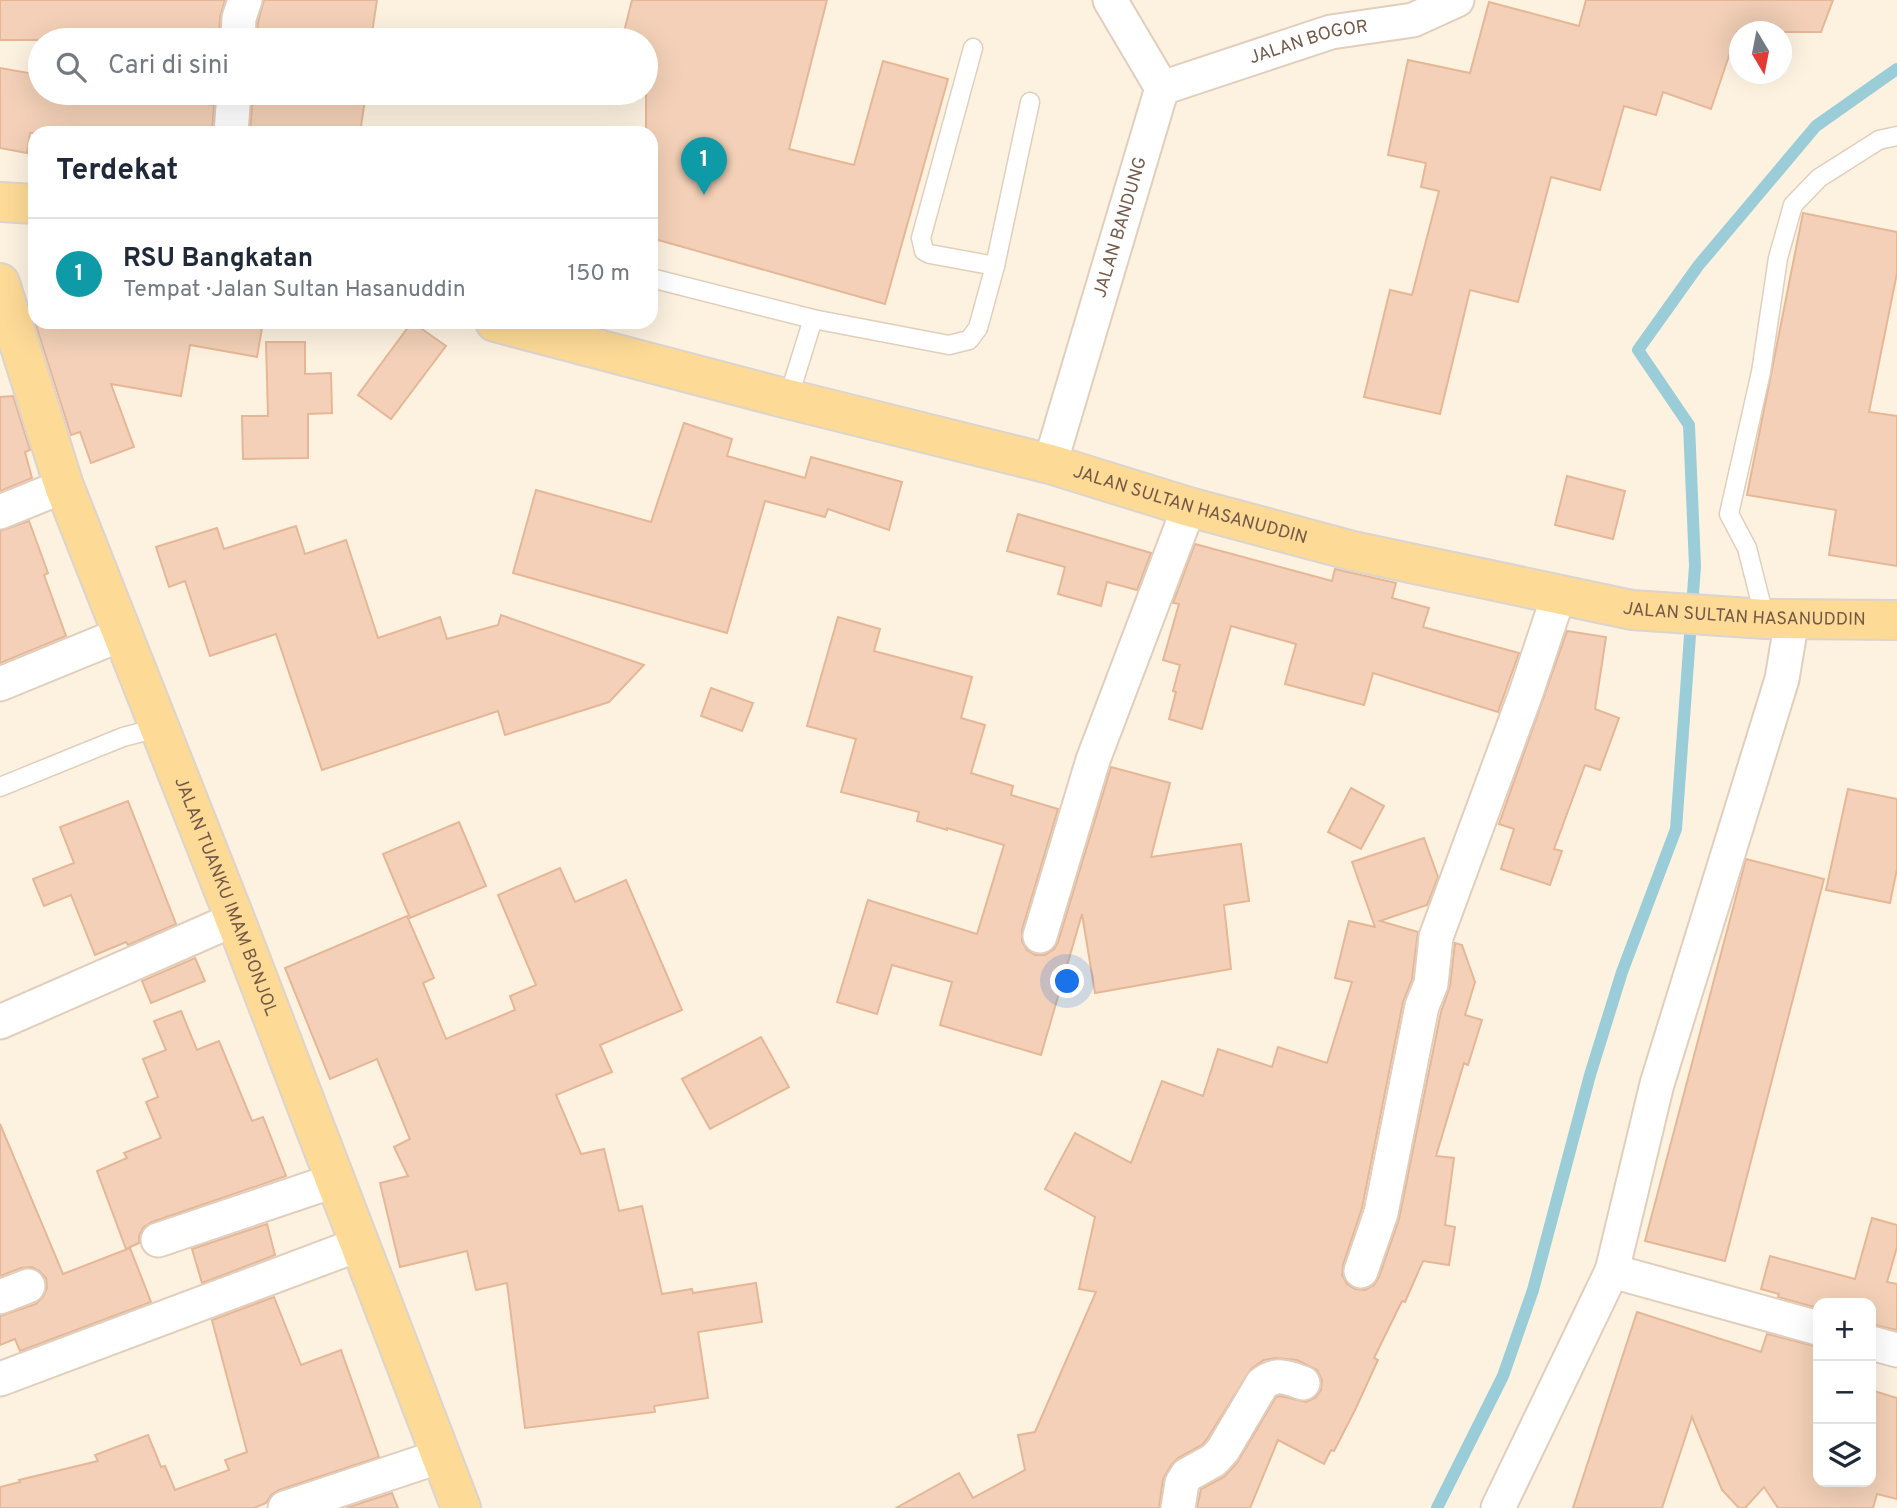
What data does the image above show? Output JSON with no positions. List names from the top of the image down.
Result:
{
  "streets": {
    "main road": ["JALAN SULTAN HASANUDDIN", "JALAN TUANKU IMAM BONJOL"],
    "street": ["JALAN BOGOR", "JALAN BANDUNG"]
  },
  "crossings": [
    ["JALAN BOGOR", "JALAN BANDUNG"],
    ["JALAN BANDUNG", "JALAN SULTAN HASANUDDIN"]
  ],
  "north": "bottom",
  "page": {
    "search": "Cari di sini",
    "heading": "Terdekat",
    "pins": "1",
    "list": [
      {
        "mark": "1",
        "name": "RSU Bangkatan",
        "note": "Tempat · Jalan Sultan Hasanuddin",
        "value": "150 m"
      }
    ],
    "map_buttons": ["+", "−"]
  }
}
